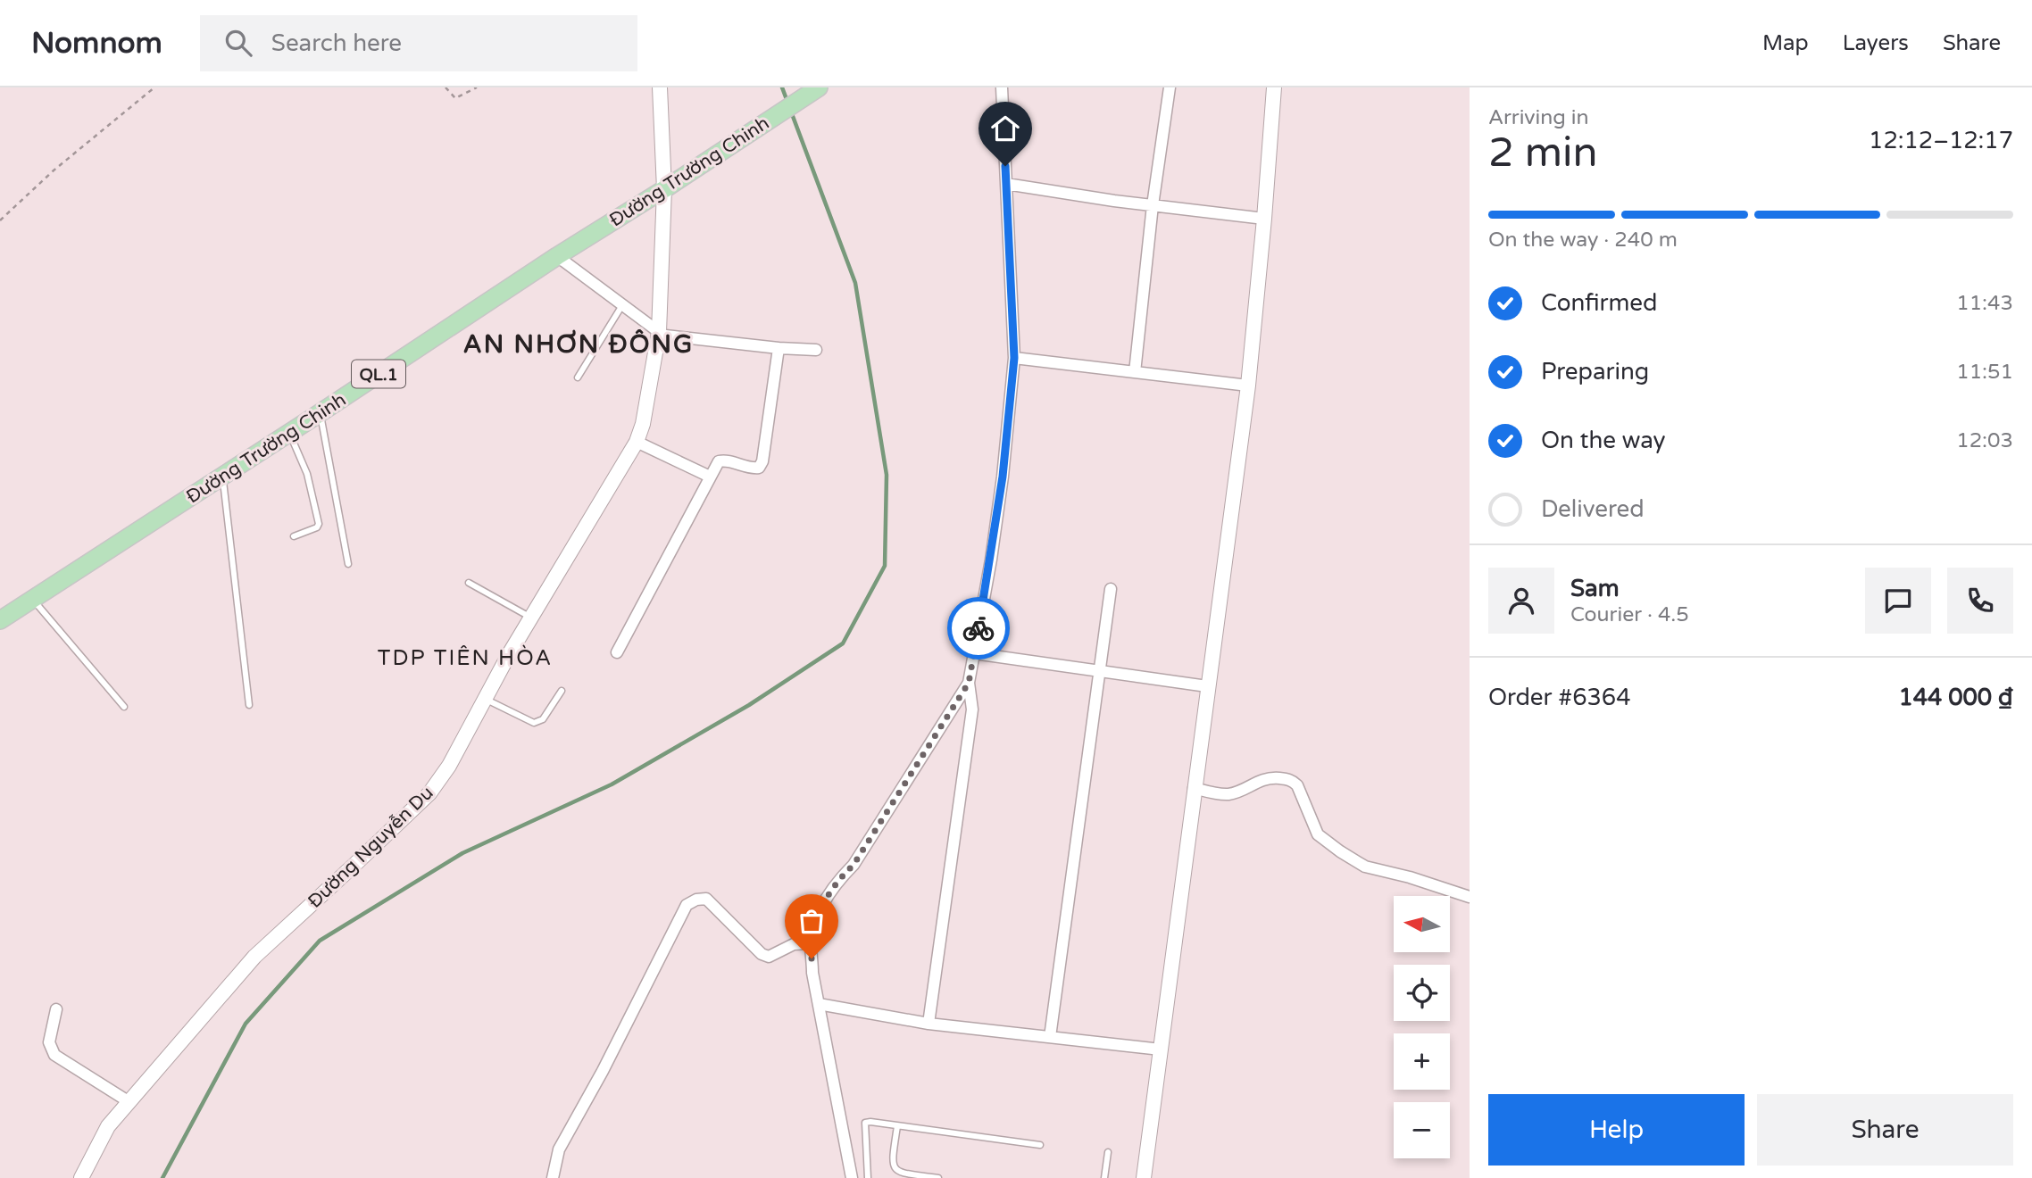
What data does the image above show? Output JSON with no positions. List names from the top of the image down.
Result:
{
  "streets": {
    "main road": ["Đường Trường Chinh", "QL.1"],
    "street": ["Đường Nguyễn Du"]
  },
  "crossings": [
    ["Đường Trường Chinh", "Đường Nguyễn Du"]
  ],
  "districts": ["AN NHƠN ĐÔNG", "TDP TIÊN HÒA"],
  "north": "left",
  "page": {
    "header": "Nomnom",
    "search": "Search here",
    "nav": ["Map", "Layers", "Share"],
    "heading": ["2 min", "Arriving in", "12:12–12:17"],
    "panel": [
      "Sam",
      "Courier · 4.5",
      "Order #6364",
      "144 000 ₫"
    ],
    "bar": "On the way · 240 m",
    "list": [
      ["Confirmed", "11:43"],
      ["Preparing", "11:51"],
      ["On the way", "12:03"],
      "Delivered"
    ],
    "map_buttons": ["+", "−"],
    "buttons": ["Help", "Share"]
  }
}
